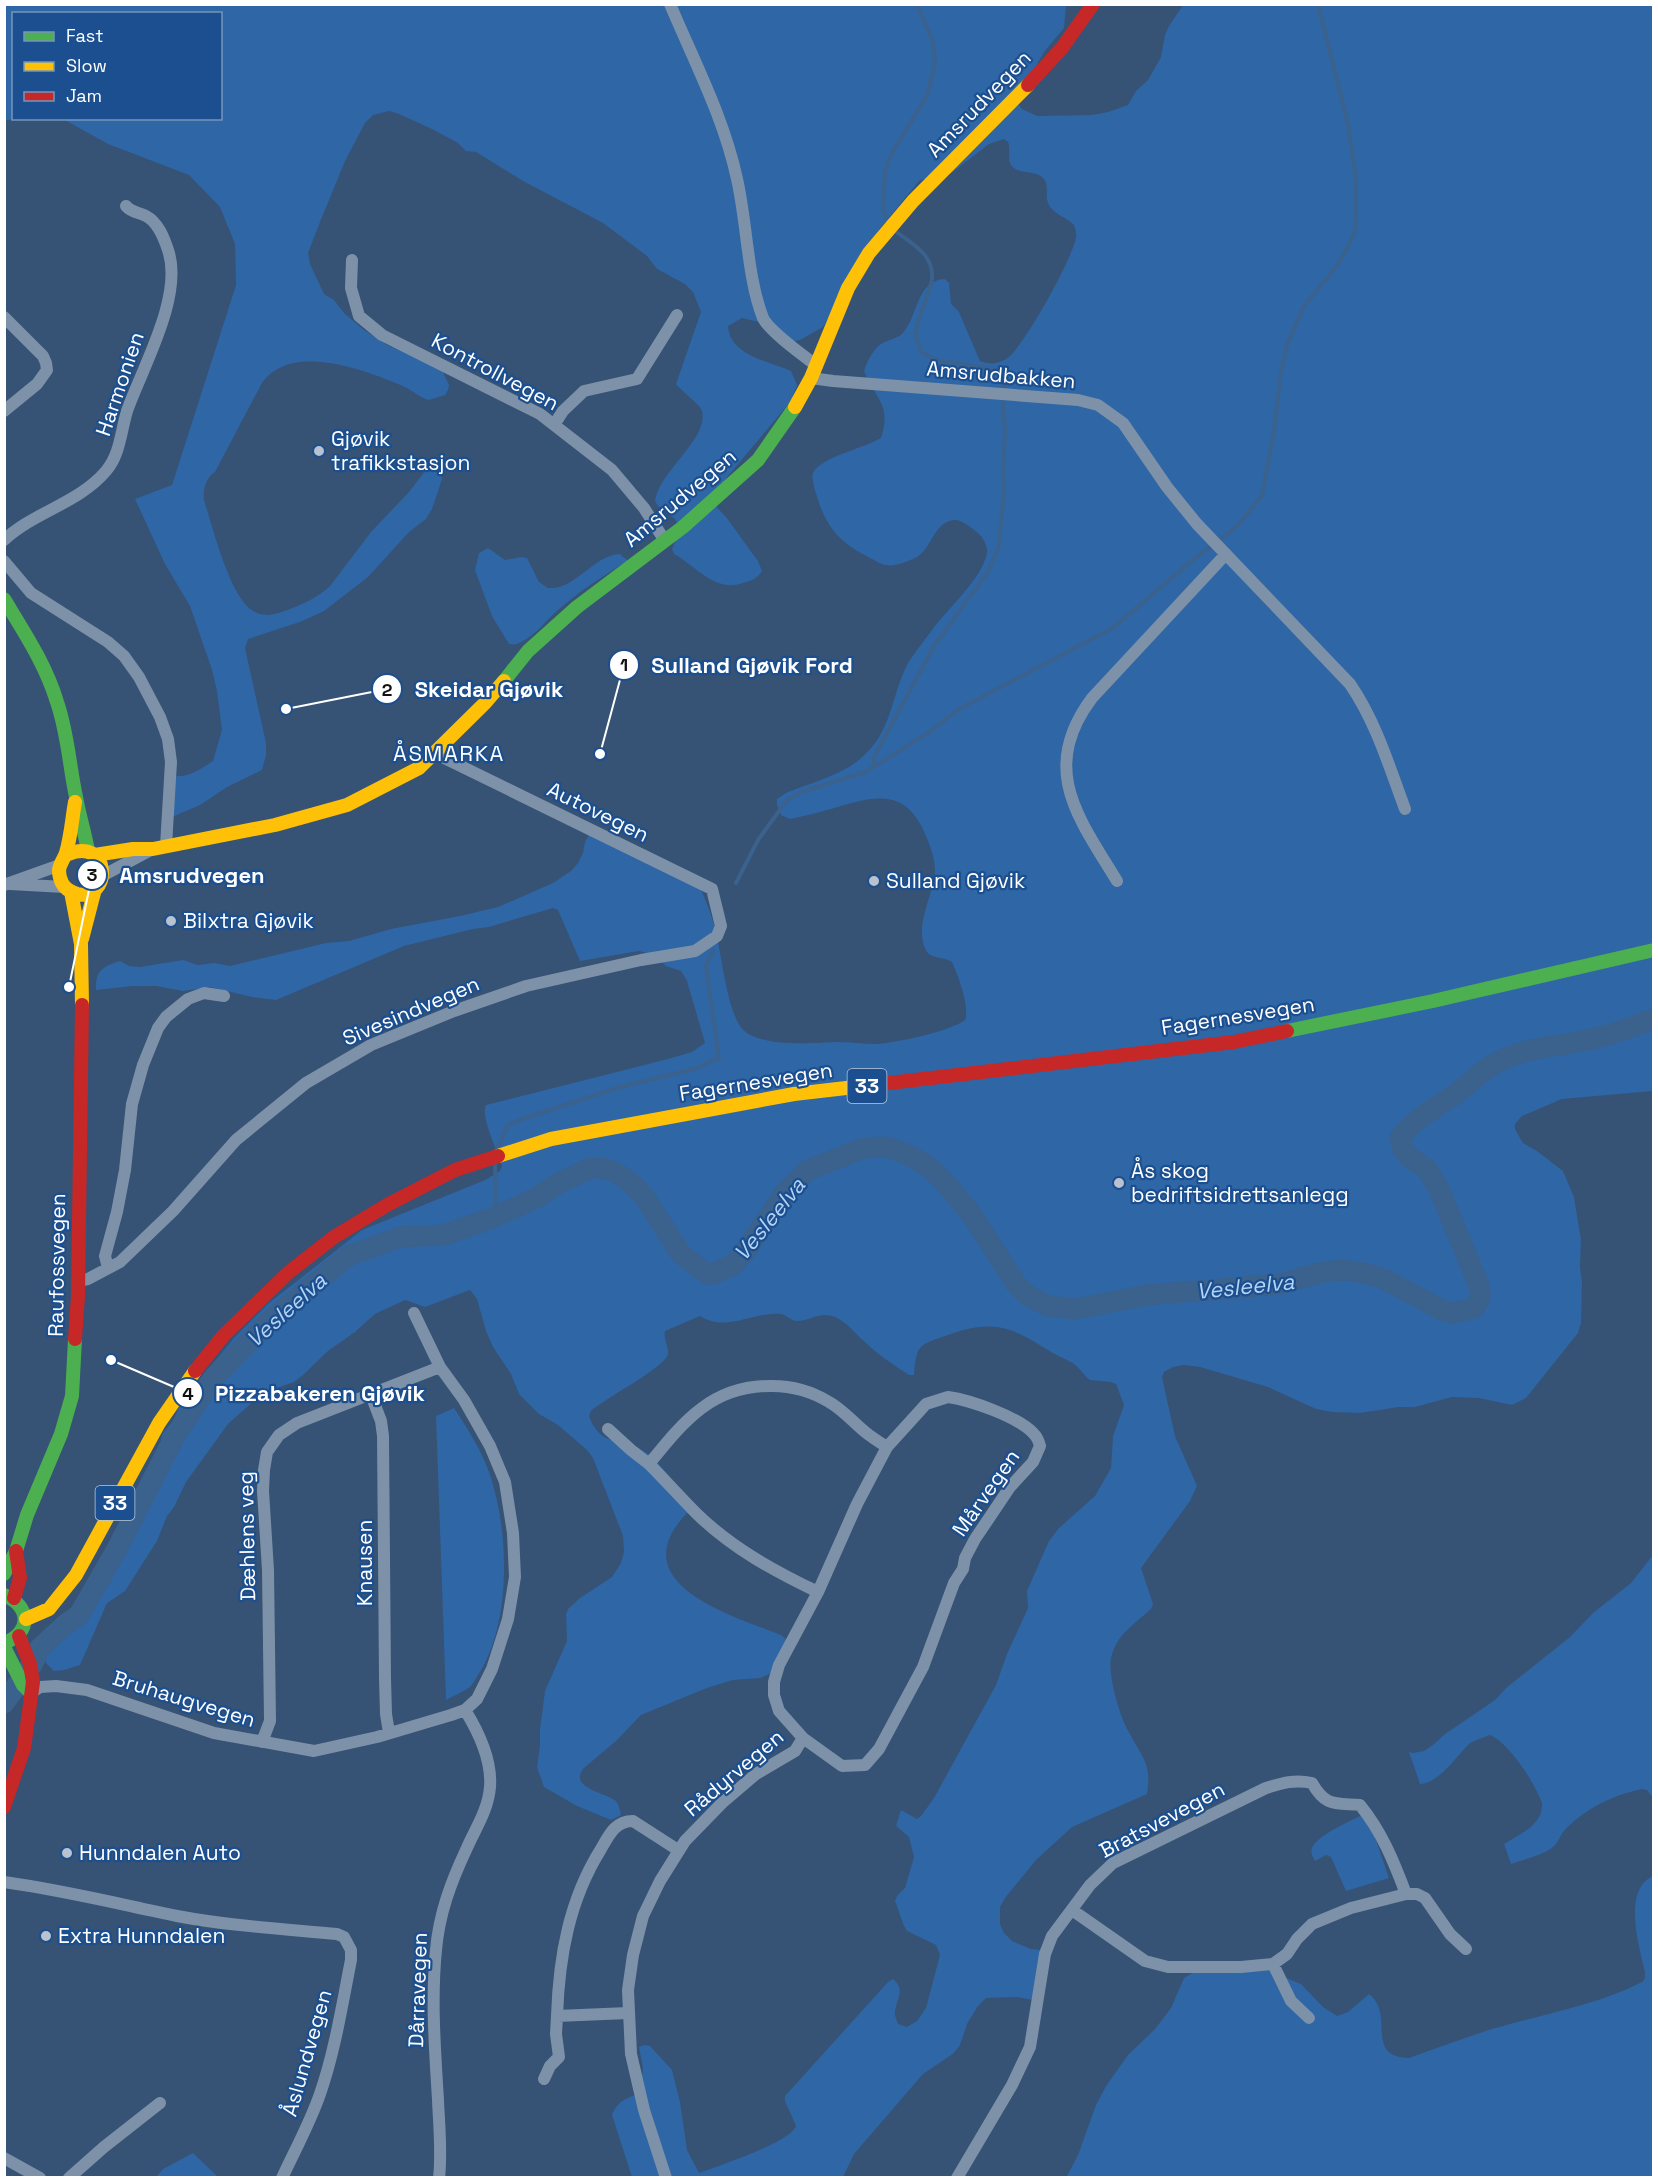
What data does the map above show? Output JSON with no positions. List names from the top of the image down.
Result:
{
  "streets": {
    "main road": [
      "Amsrudvegen",
      "Fagernesvegen",
      "33",
      "Raufossvegen"
    ],
    "street": [
      "Kontrollvegen",
      "Amsrudbakken",
      "Harmonien",
      "Autovegen",
      "Sivesindvegen",
      "Mårvegen",
      "Dæhlens veg",
      "Knausen",
      "Bruhaugvegen",
      "Rådyrvegen",
      "Bratsvevegen",
      "Dårravegen",
      "Åslundvegen"
    ]
  },
  "crossings": [
    ["Amsrudvegen", "Kontrollvegen"],
    ["Amsrudvegen", "Amsrudbakken"],
    ["Amsrudvegen", "Autovegen"],
    ["Amsrudvegen", "Raufossvegen"],
    ["Autovegen", "Sivesindvegen"],
    ["Sivesindvegen", "Raufossvegen"],
    ["Mårvegen", "Rådyrvegen"],
    ["Dæhlens veg", "Knausen"],
    ["Dæhlens veg", "Bruhaugvegen"],
    ["Knausen", "Bruhaugvegen"],
    ["Bruhaugvegen", "Dårravegen"]
  ],
  "districts": ["ÅSMARKA"],
  "water": ["Vesleelva"],
  "places": [
    "Gjøvik trafikkstasjon",
    "Skeidar Gjøvik",
    "Sulland Gjøvik Ford",
    "Sulland Gjøvik",
    "Bilxtra Gjøvik",
    "Amsrudvegen",
    "Ås skog bedriftsidrettsanlegg",
    "Pizzabakeren Gjøvik",
    "Hunndalen Auto",
    "Extra Hunndalen"
  ],
  "legend": ["Fast", "Slow", "Jam"]
}
